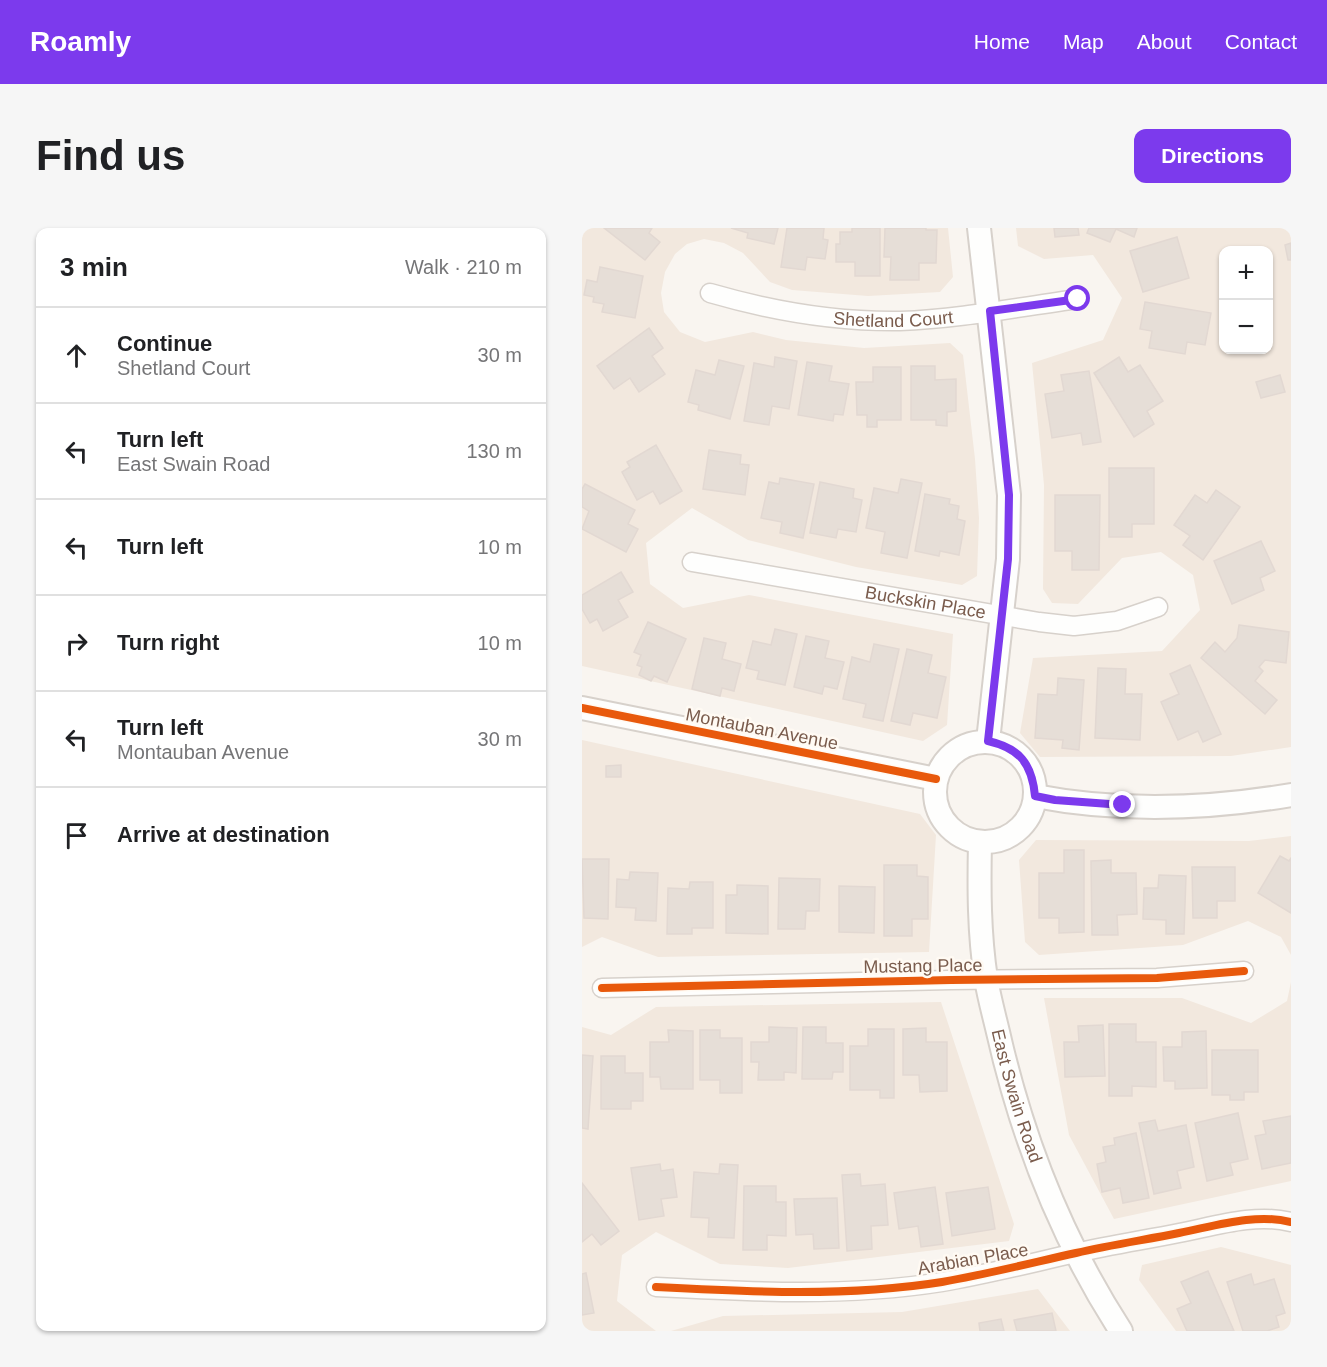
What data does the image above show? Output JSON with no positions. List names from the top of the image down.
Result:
{
  "streets": {
    "street": [
      "Shetland Court",
      "Buckskin Place",
      "Montauban Avenue",
      "Mustang Place",
      "East Swain Road",
      "Arabian Place"
    ]
  },
  "crossings": [
    ["Montauban Avenue", "East Swain Road"],
    ["Mustang Place", "East Swain Road"],
    ["East Swain Road", "Arabian Place"]
  ],
  "page": {
    "header": "Roamly",
    "nav": [
      "Home",
      "Map",
      "About",
      "Contact"
    ],
    "buttons": "Directions",
    "title": "Find us",
    "heading": ["3 min", "Walk · 210 m"],
    "map_buttons": ["+", "−"],
    "list": [
      ["Continue", "Shetland Court", "30 m"],
      ["Turn left", "East Swain Road", "130 m"],
      ["Turn left", "10 m"],
      ["Turn right", "10 m"],
      ["Turn left", "Montauban Avenue", "30 m"],
      "Arrive at destination"
    ]
  }
}
